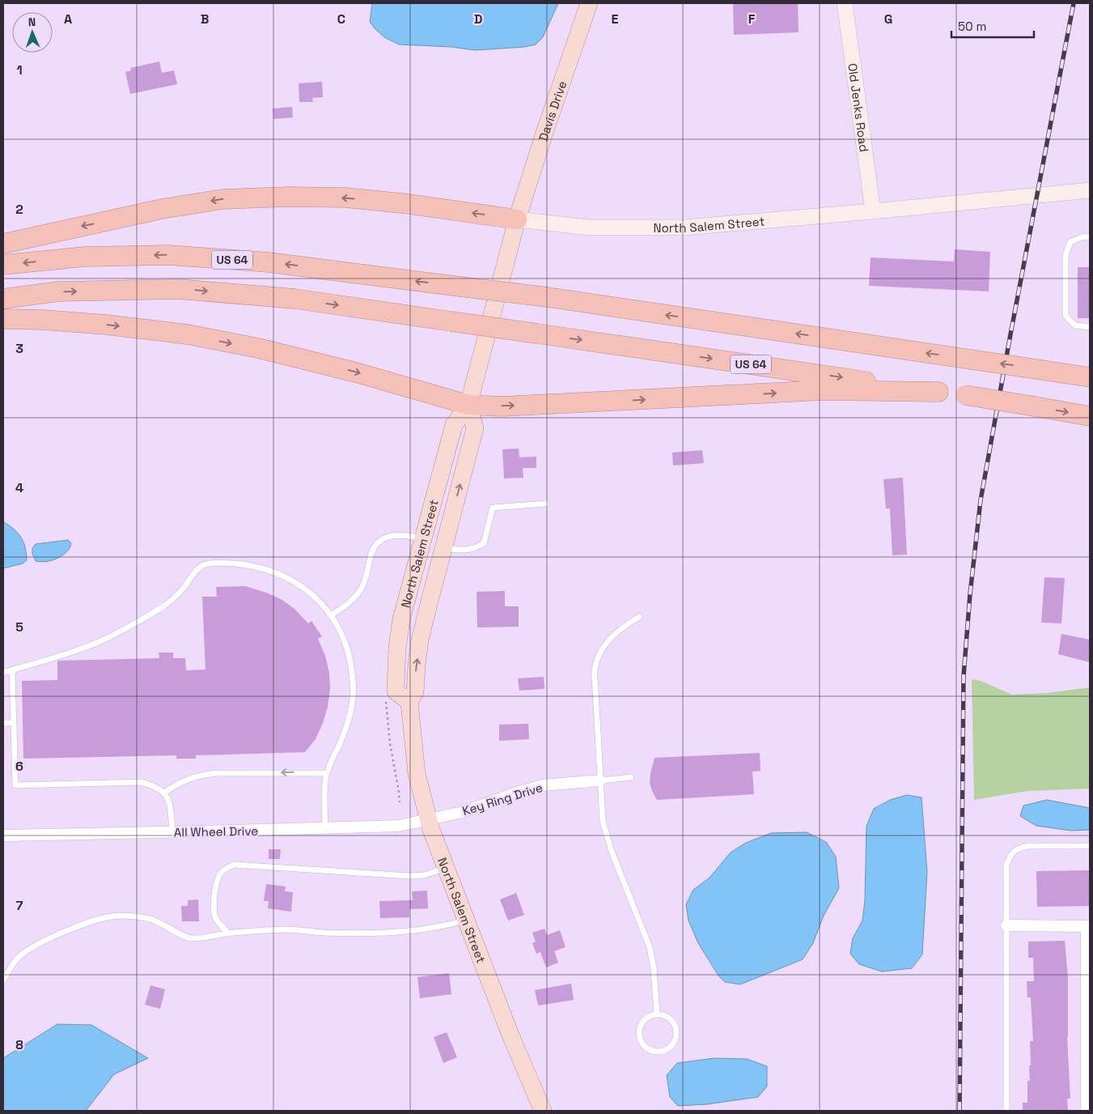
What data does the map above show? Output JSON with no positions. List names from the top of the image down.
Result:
{
  "streets": {
    "highway": ["US 64"],
    "main road": ["Old Jenks Road", "Davis Drive", "North Salem Street"],
    "street": ["Key Ring Drive", "All Wheel Drive"]
  },
  "crossings": [
    ["Old Jenks Road", "North Salem Street"],
    ["Davis Drive", "North Salem Street"],
    ["North Salem Street", "Key Ring Drive"],
    ["North Salem Street", "All Wheel Drive"],
    ["Key Ring Drive", "All Wheel Drive"]
  ],
  "scale_bar": "50 m",
  "north": "top",
  "grid": {
    "columns": [
      "A",
      "B",
      "C",
      "D",
      "E",
      "F",
      "G"
    ],
    "rows": [
      "1",
      "2",
      "3",
      "4",
      "5",
      "6",
      "7",
      "8"
    ]
  }
}
